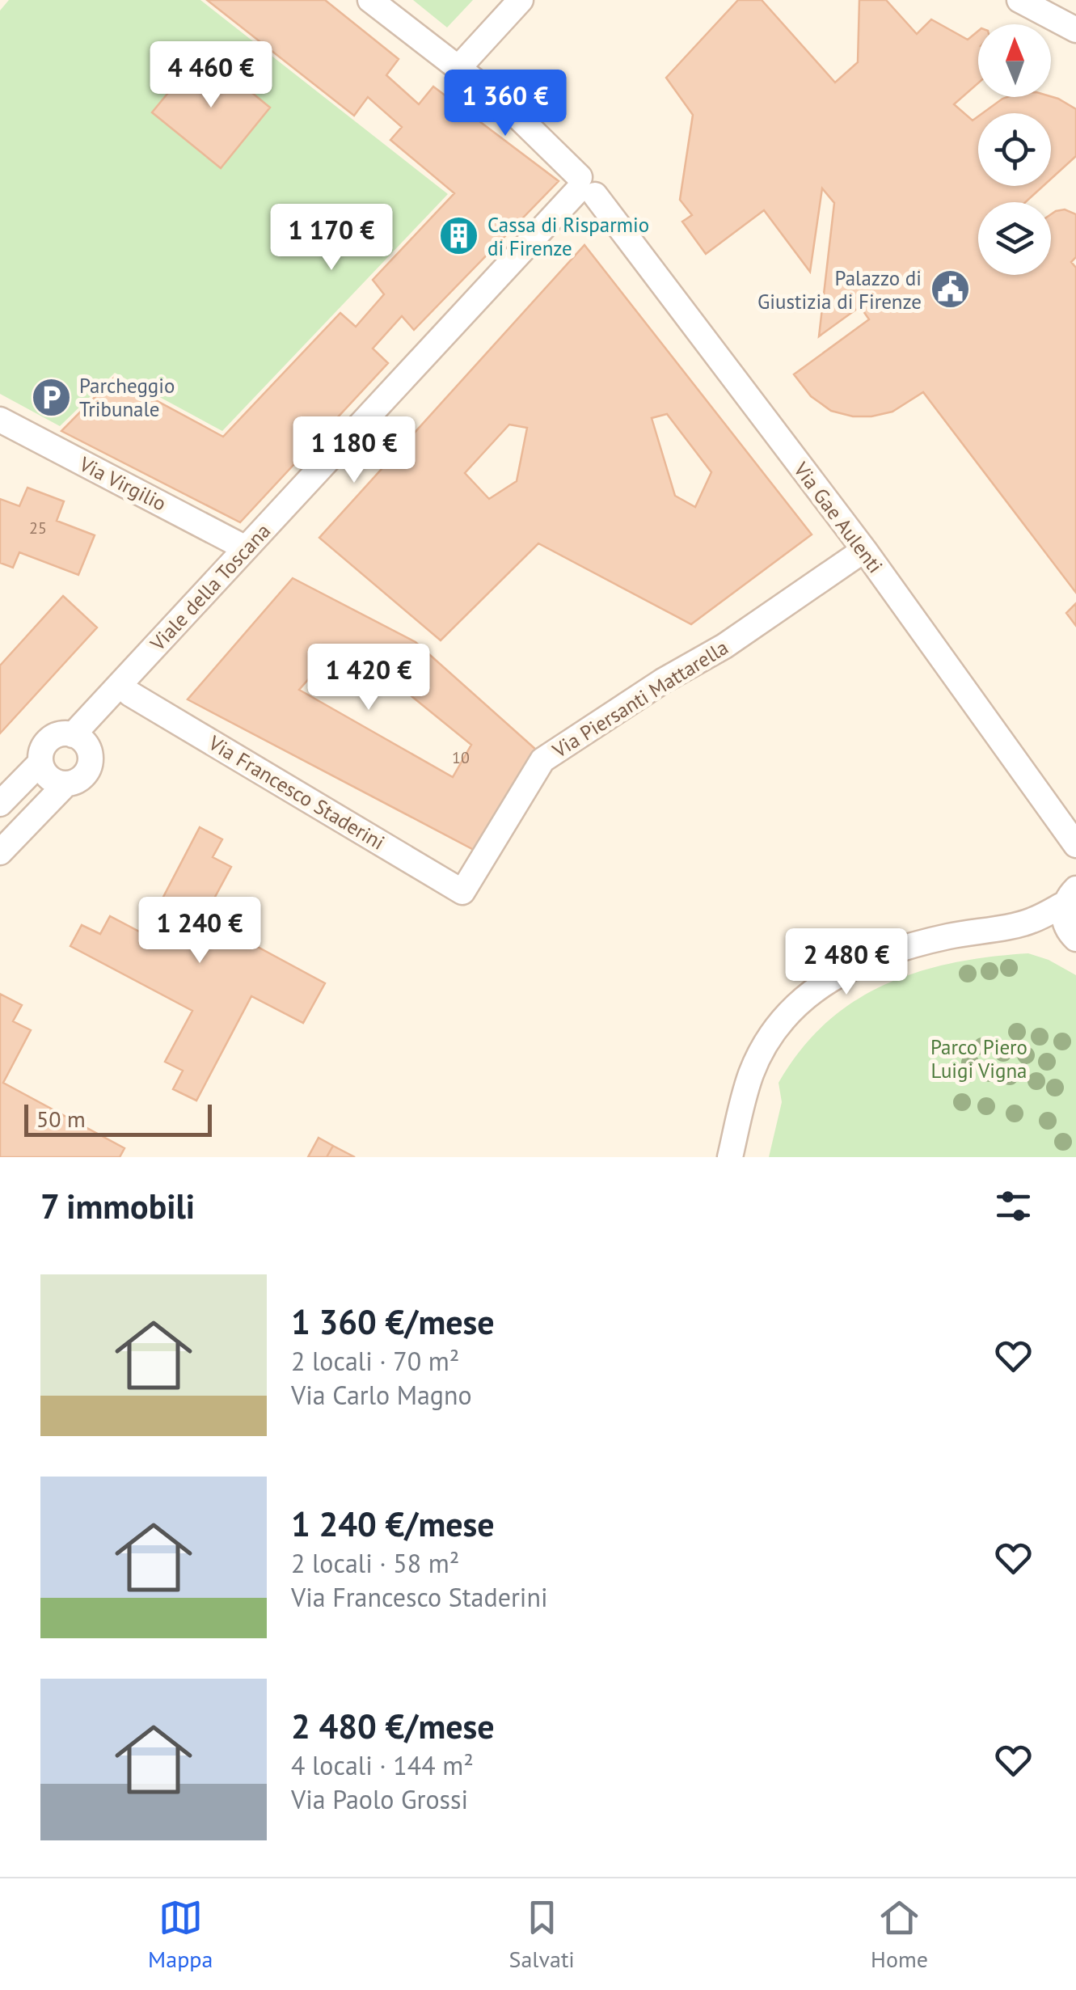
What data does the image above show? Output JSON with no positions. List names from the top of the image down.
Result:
{
  "streets": {
    "street": [
      "Via Virgilio",
      "Via Gae Aulenti",
      "Viale della Toscana",
      "Via Piersanti Mattarella",
      "Via Francesco Staderini"
    ]
  },
  "crossings": [
    ["Via Virgilio", "Viale della Toscana"],
    ["Via Gae Aulenti", "Viale della Toscana"],
    ["Via Gae Aulenti", "Via Piersanti Mattarella"],
    ["Viale della Toscana", "Via Francesco Staderini"],
    ["Via Piersanti Mattarella", "Via Francesco Staderini"]
  ],
  "parks": ["Parco Piero Luigi Vigna"],
  "places": {
    "building": ["Cassa di Risparmio di Firenze"],
    "public building": ["Palazzo di Giustizia di Firenze"],
    "parking": ["Parcheggio Tribunale"]
  },
  "house_numbers": ["25", "10"],
  "scale_bar": "50 m",
  "north": "top",
  "page": {
    "price": [
      "4 460 €",
      "1 360 €",
      "1 170 €",
      "1 180 €",
      "1 420 €",
      "1 240 €",
      "2 480 €"
    ],
    "scale": "50 m",
    "heading": "7 immobili",
    "list": [
      {
        "name": "1 360 €/mese",
        "note": "2 locali · 70 m² · Via Carlo Magno"
      },
      {
        "name": "1 240 €/mese",
        "note": "2 locali · 58 m² · Via Francesco Staderini"
      },
      {
        "name": "2 480 €/mese",
        "note": "4 locali · 144 m² · Via Paolo Grossi"
      }
    ],
    "tabs": ["Mappa", "Salvati", "Home"]
  }
}
